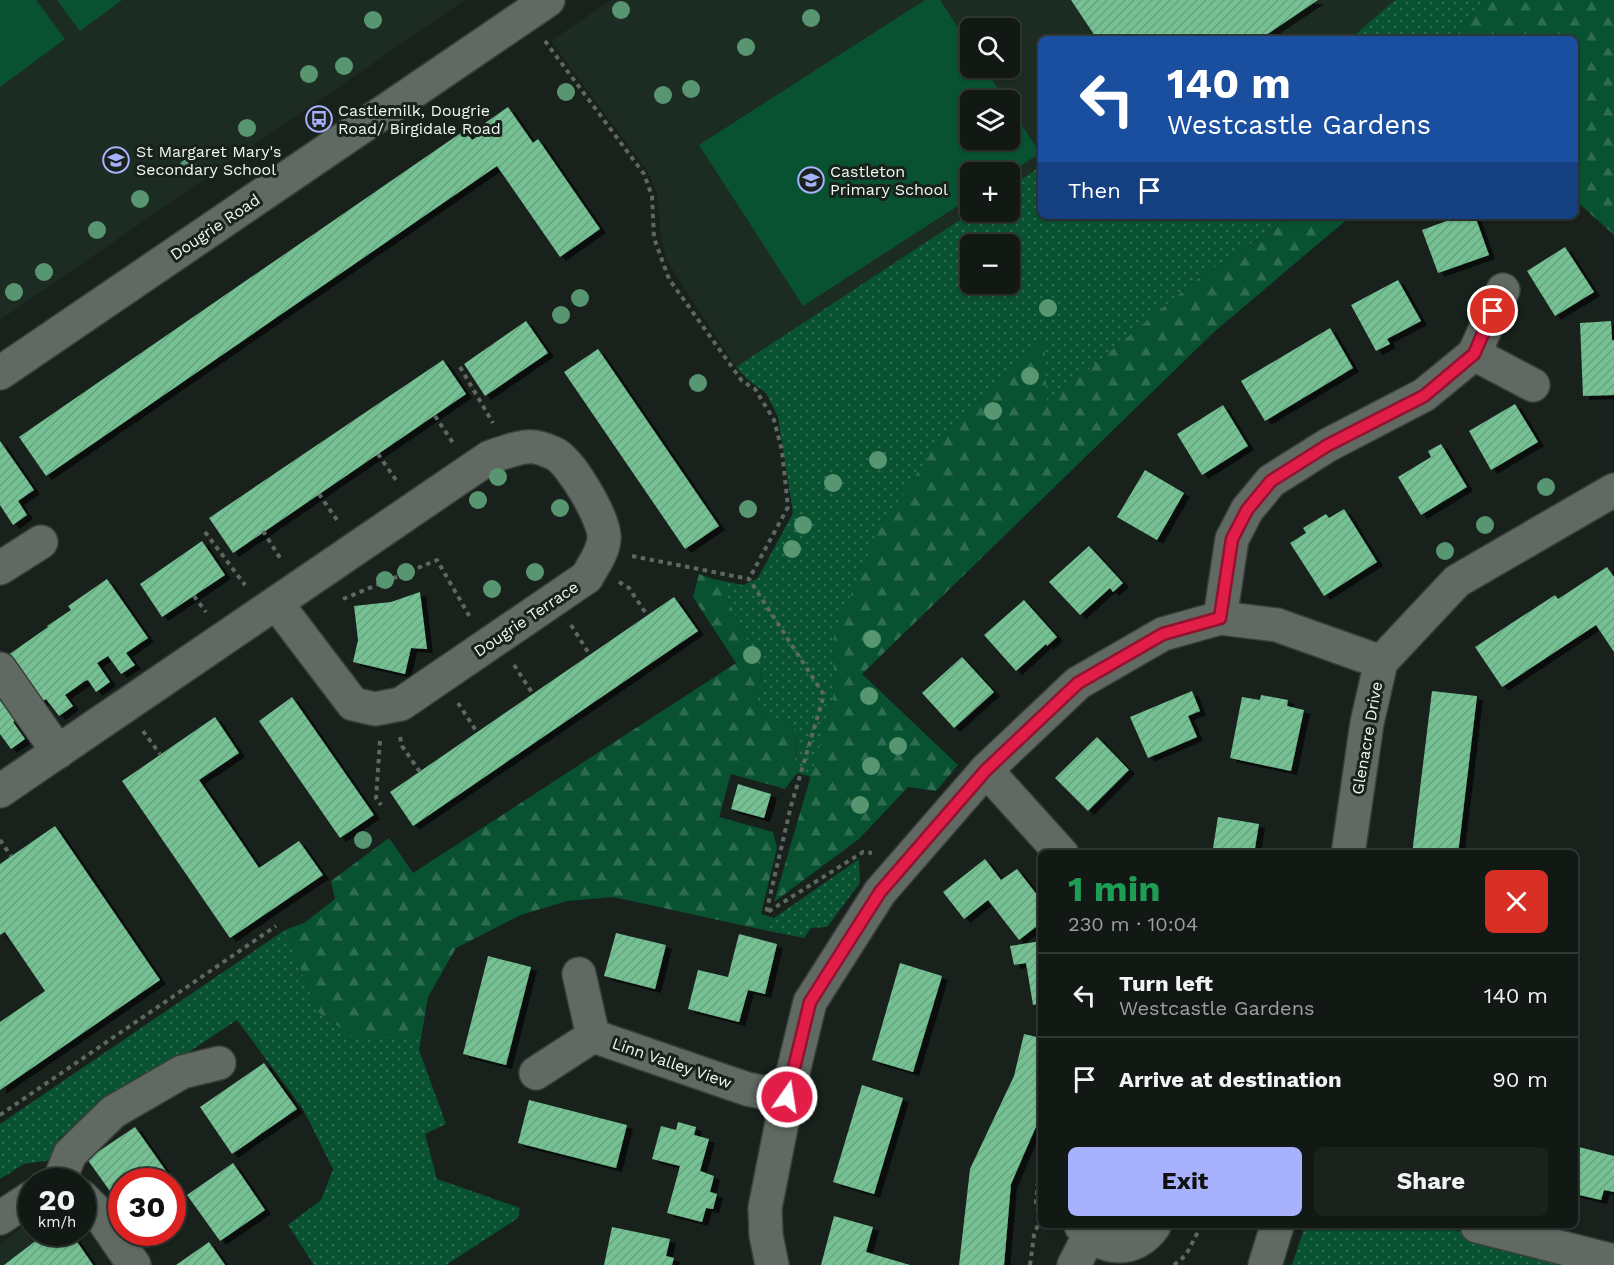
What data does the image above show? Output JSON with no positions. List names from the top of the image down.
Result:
{
  "streets": {
    "street": [
      "Dougrie Road",
      "Dougrie Terrace",
      "Glenacre Drive",
      "Linn Valley View"
    ]
  },
  "places": {
    "bus stop": ["Castlemilk, Dougrie Road/ Birgidale Road"],
    "school or university": ["St Margaret Mary's Secondary School", "Castleton Primary School"]
  },
  "page": {
    "map_buttons": ["+", "−"],
    "turn": ["140 m", "Westcastle Gardens"],
    "then": "Then",
    "heading": ["1 min", "230 m · 10:04"],
    "list": [
      {
        "name": "Turn left",
        "note": "Westcastle Gardens",
        "value": "140 m"
      },
      {
        "name": "Arrive at destination",
        "value": "90 m"
      }
    ],
    "buttons": ["Exit", "Share"],
    "speed": "20 km/h",
    "limit": "30"
  }
}
